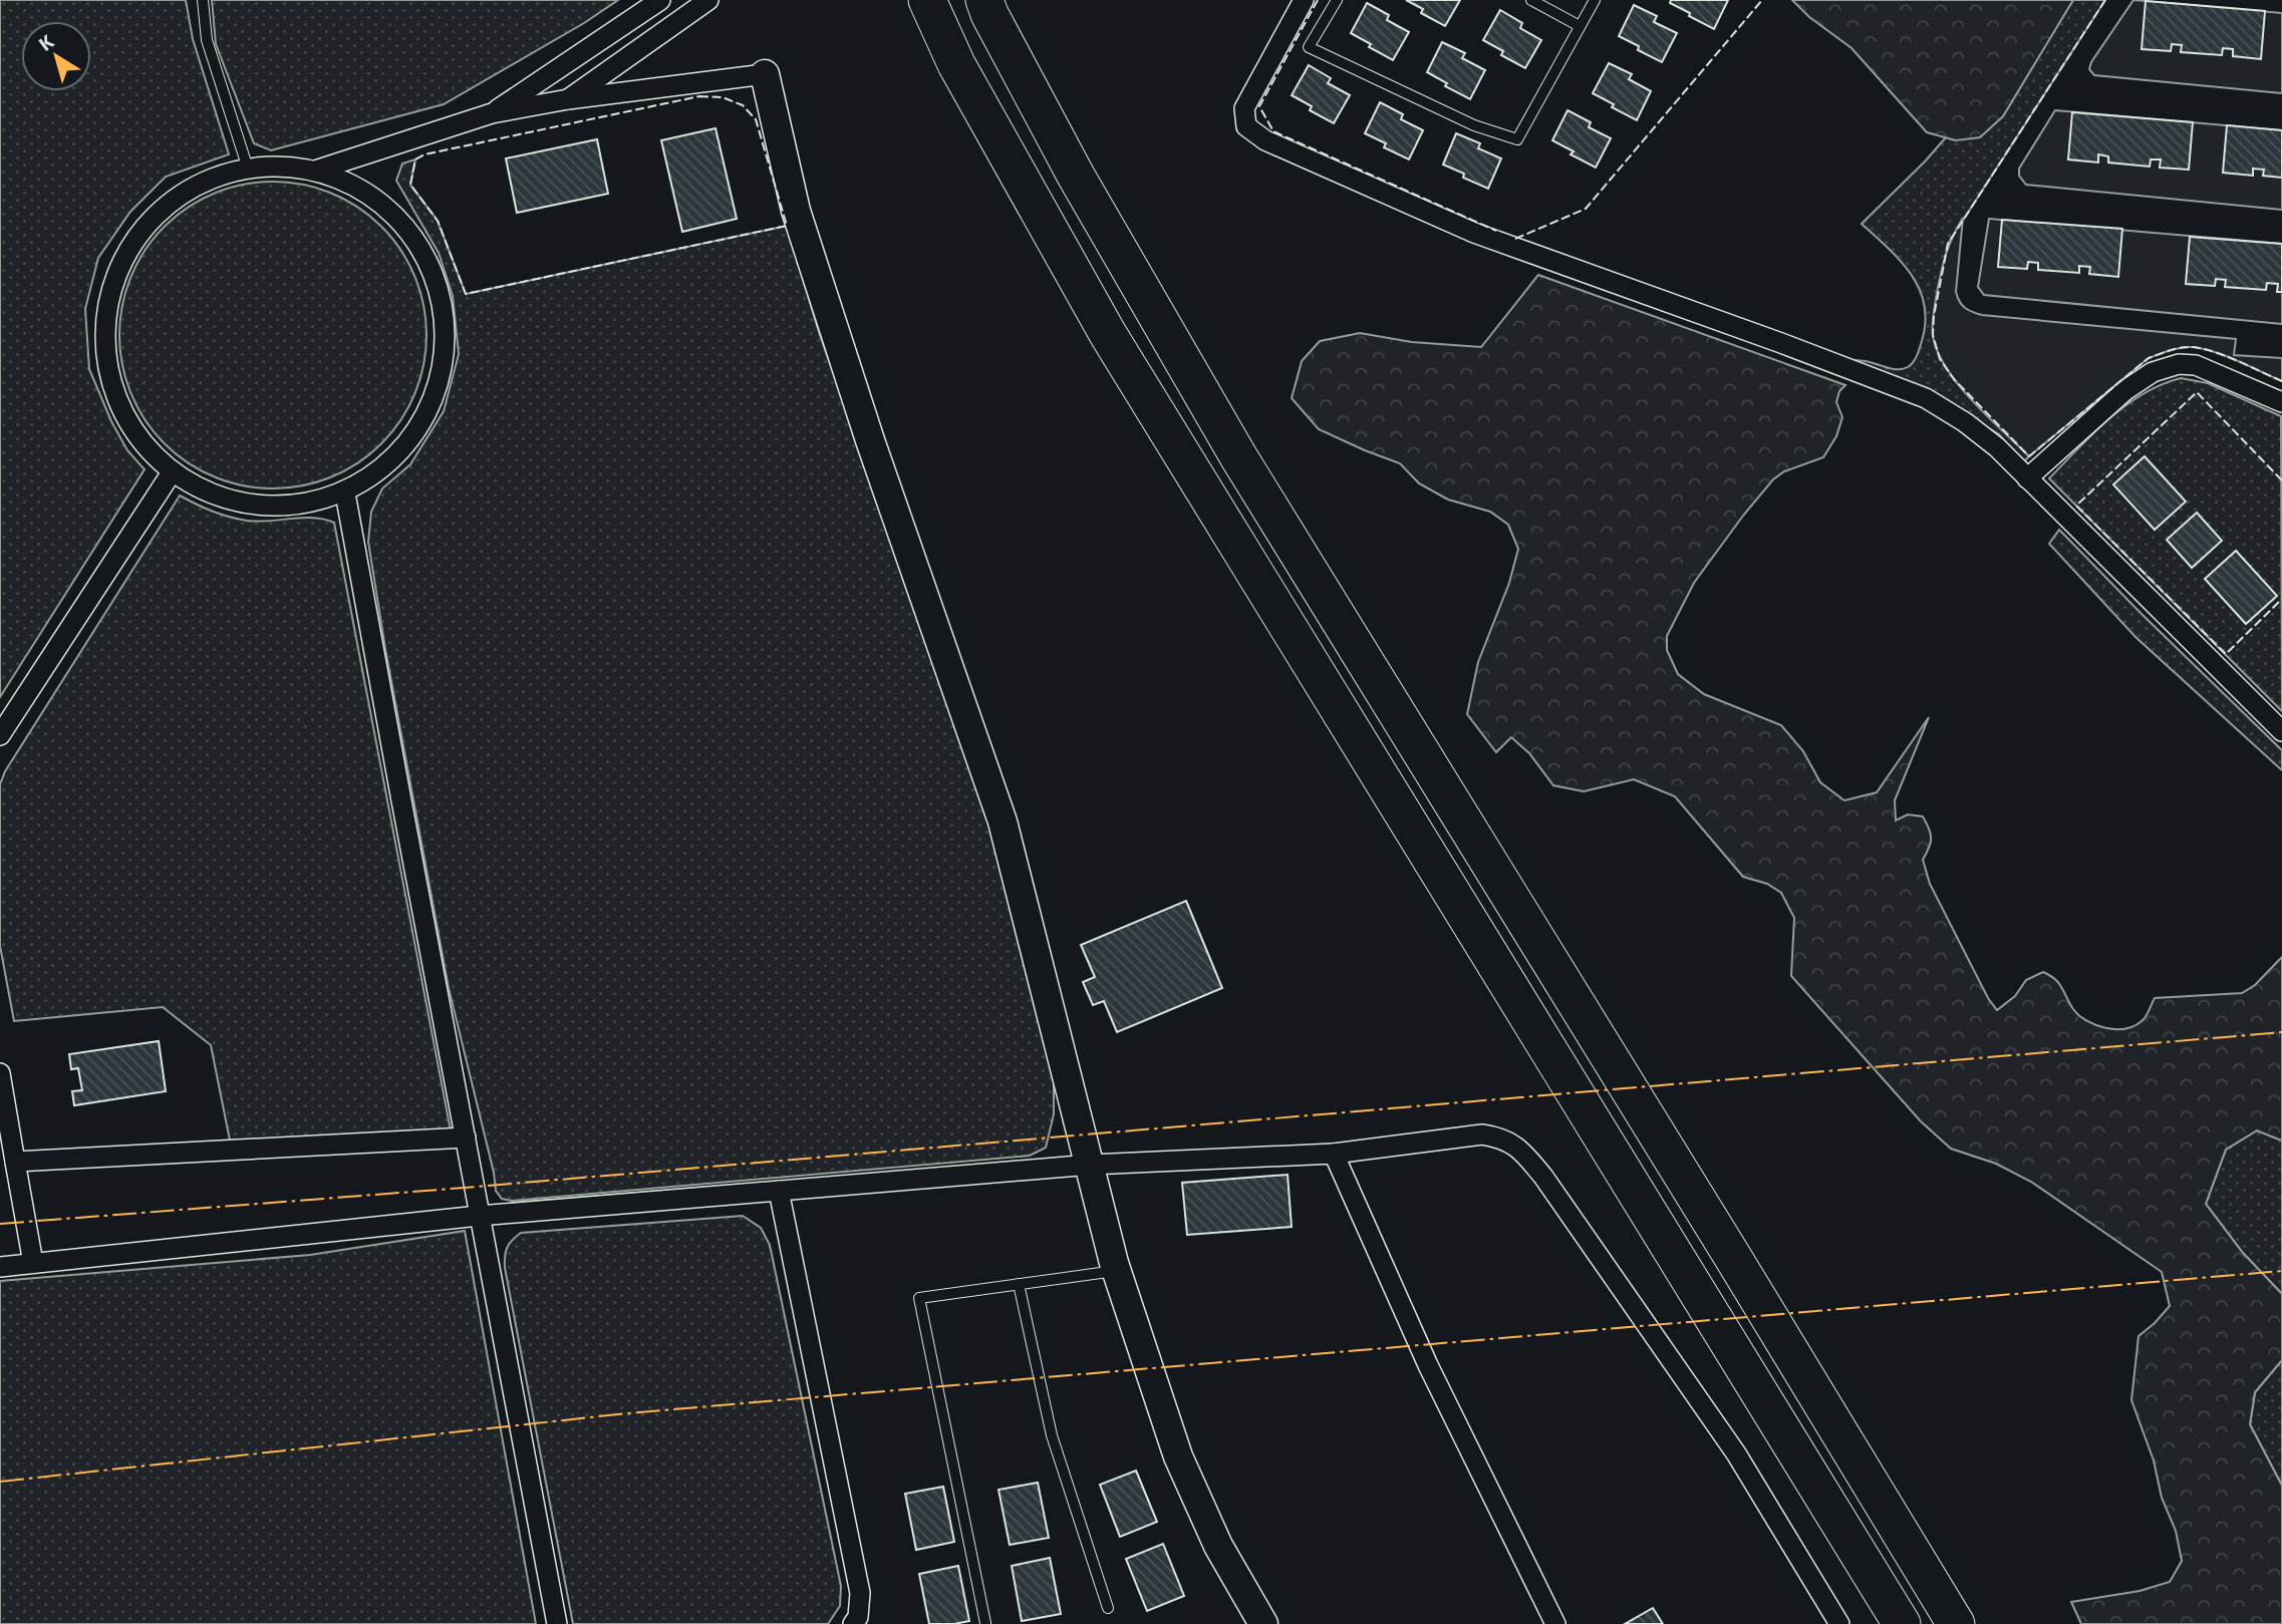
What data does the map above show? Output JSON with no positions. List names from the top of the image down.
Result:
{
  "north": "top left"
}
